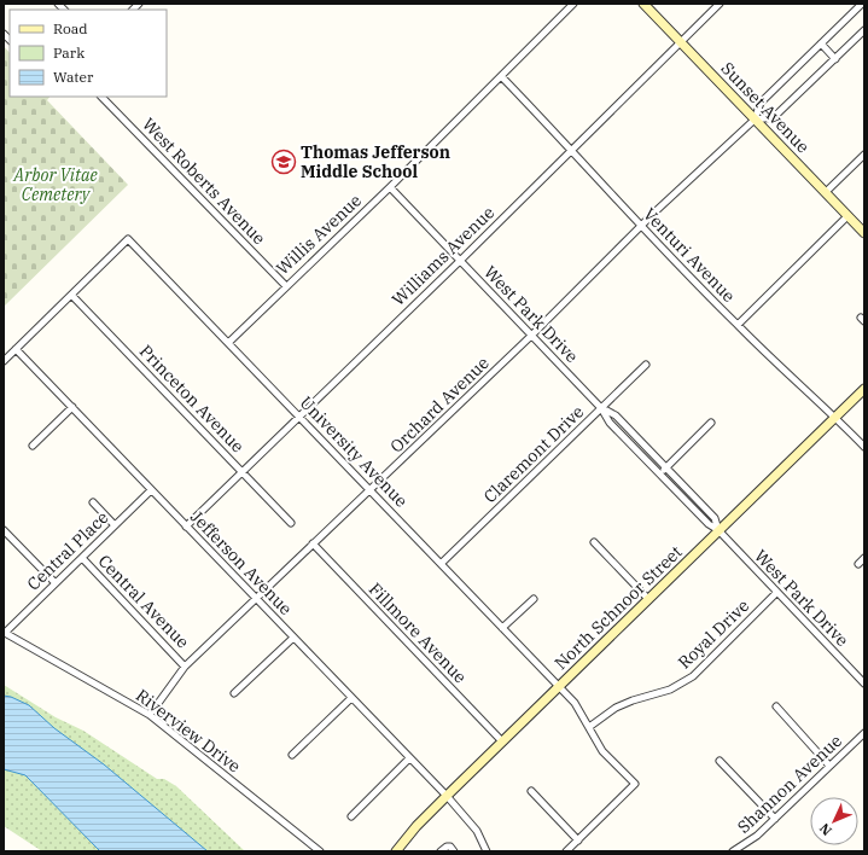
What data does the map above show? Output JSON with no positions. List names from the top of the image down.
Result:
{
  "streets": {
    "street": [
      "Sunset Avenue",
      "West Roberts Avenue",
      "Willis Avenue",
      "Venturi Avenue",
      "Williams Avenue",
      "West Park Drive",
      "Princeton Avenue",
      "Orchard Avenue",
      "University Avenue",
      "Claremont Drive",
      "Central Place",
      "Jefferson Avenue",
      "Central Avenue",
      "North Schnoor Street",
      "Fillmore Avenue",
      "Royal Drive",
      "Riverview Drive",
      "Shannon Avenue"
    ]
  },
  "crossings": [
    ["Sunset Avenue", "Williams Avenue"],
    ["Sunset Avenue", "Orchard Avenue"],
    ["West Roberts Avenue", "Willis Avenue"],
    ["Willis Avenue", "Venturi Avenue"],
    ["Willis Avenue", "West Park Drive"],
    ["Willis Avenue", "University Avenue"],
    ["Venturi Avenue", "Williams Avenue"],
    ["Venturi Avenue", "Orchard Avenue"],
    ["Venturi Avenue", "North Schnoor Street"],
    ["Williams Avenue", "West Park Drive"],
    ["Williams Avenue", "Princeton Avenue"],
    ["Williams Avenue", "University Avenue"],
    ["Williams Avenue", "Jefferson Avenue"],
    ["West Park Drive", "Orchard Avenue"],
    ["West Park Drive", "Claremont Drive"],
    ["West Park Drive", "North Schnoor Street"],
    ["West Park Drive", "Royal Drive"],
    ["Princeton Avenue", "University Avenue"],
    ["Orchard Avenue", "University Avenue"],
    ["Orchard Avenue", "Jefferson Avenue"],
    ["Orchard Avenue", "Central Avenue"],
    ["Orchard Avenue", "Fillmore Avenue"],
    ["Orchard Avenue", "Riverview Drive"],
    ["University Avenue", "Claremont Drive"],
    ["University Avenue", "North Schnoor Street"],
    ["University Avenue", "Royal Drive"],
    ["Central Place", "Jefferson Avenue"],
    ["Central Place", "Central Avenue"],
    ["Central Place", "Riverview Drive"],
    ["Jefferson Avenue", "North Schnoor Street"],
    ["North Schnoor Street", "Fillmore Avenue"]
  ],
  "parks": ["Arbor Vitae Cemetery"],
  "places": {
    "school or university": ["Thomas Jefferson Middle School"]
  },
  "legend": ["Road", "Park", "Water"],
  "north": "bottom left"
}
